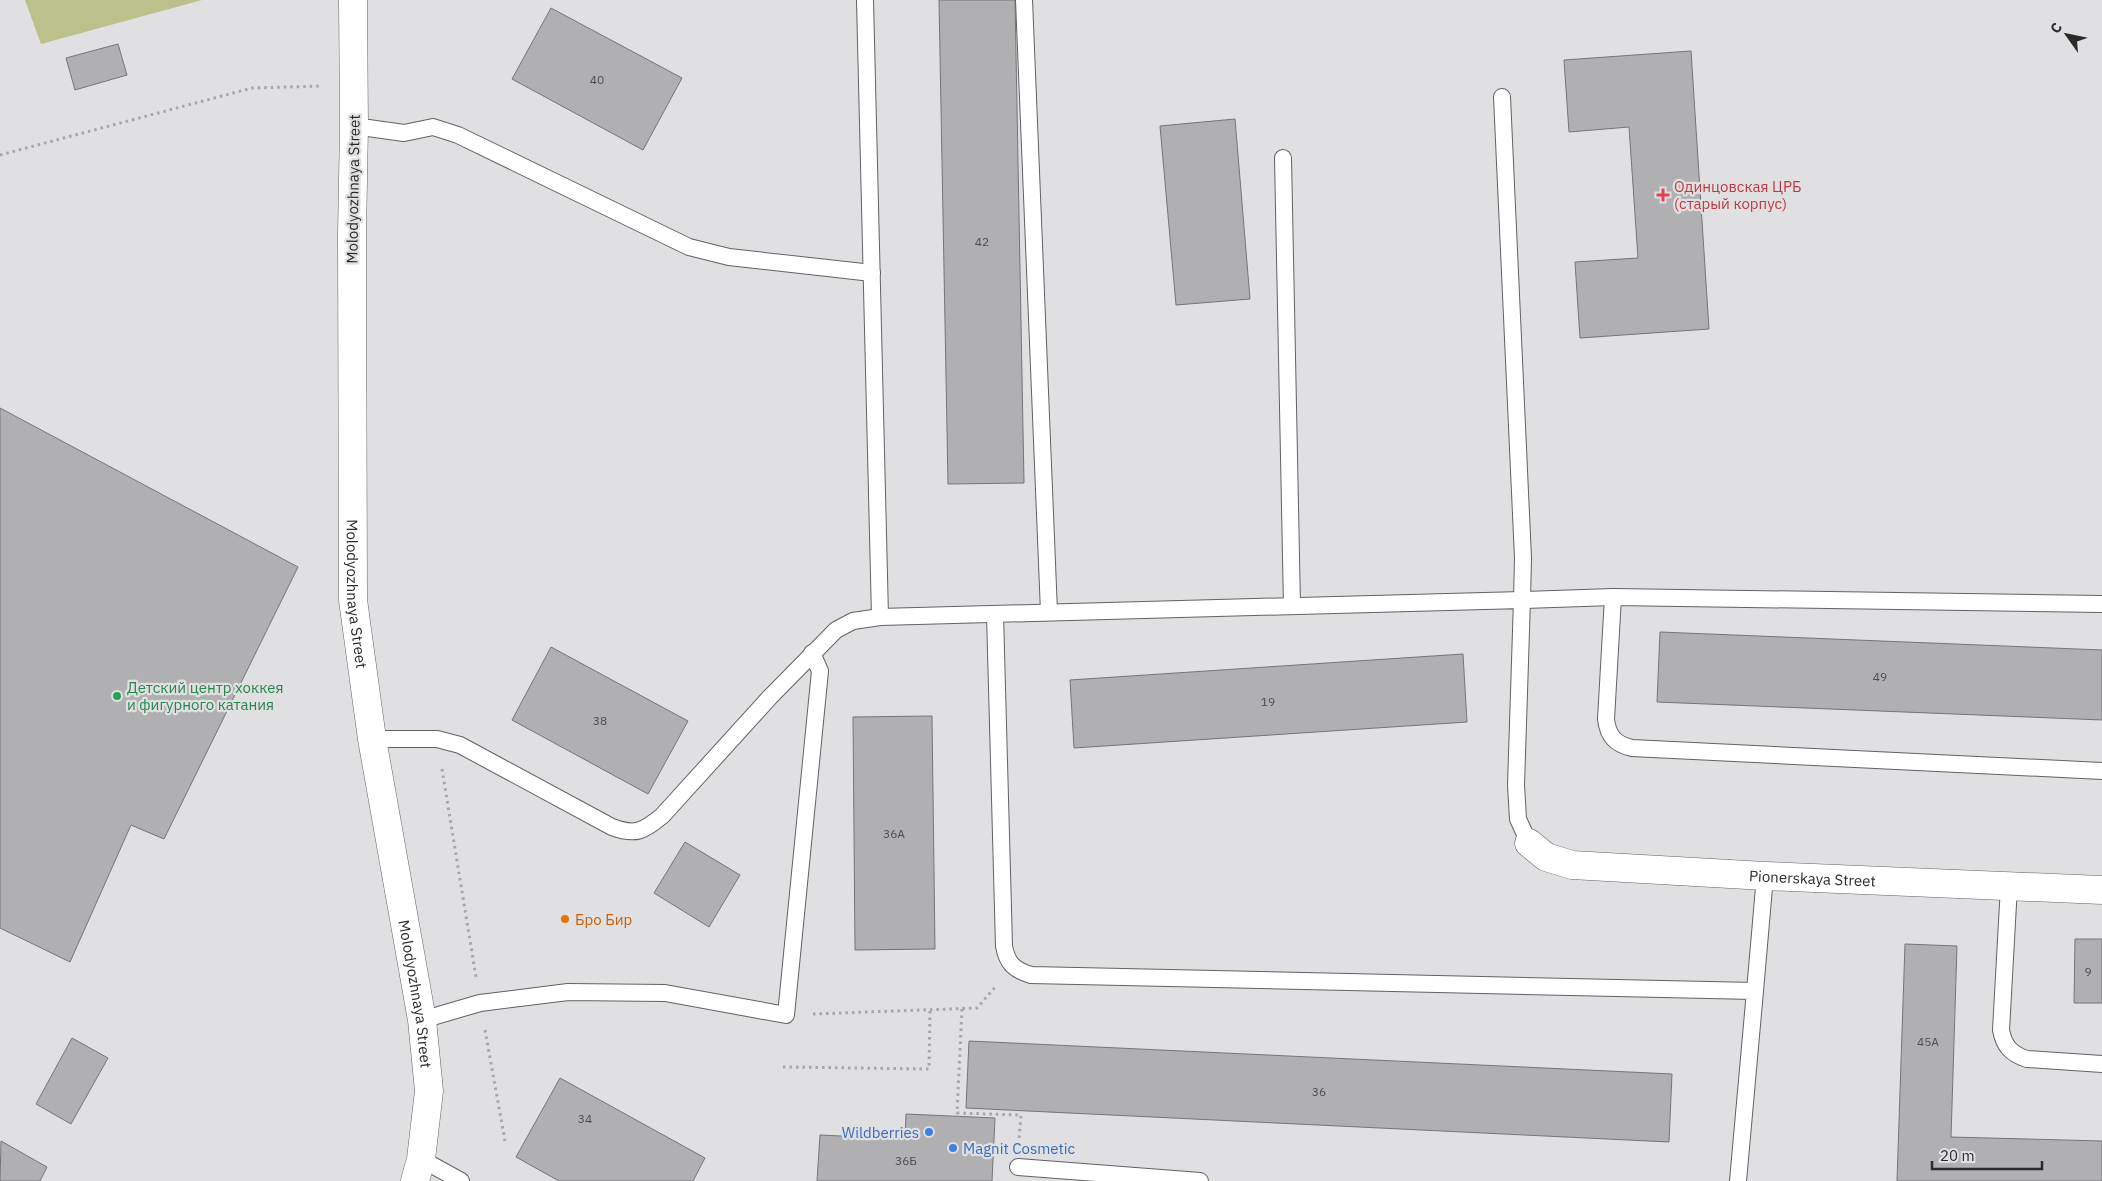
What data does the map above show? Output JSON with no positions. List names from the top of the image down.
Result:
{
  "streets": {
    "street": ["Molodyozhnaya Street", "Pionerskaya Street"]
  },
  "places": {
    "health": ["Одинцовская ЦРБ (старый корпус)"],
    "other": [
      "Детский центр хоккея и фигурного катания",
      "Бро Бир",
      "Wildberries",
      "Magnit Cosmetic"
    ]
  },
  "house_numbers": [
    "40",
    "42",
    "49",
    "19",
    "38",
    "36А",
    "9",
    "45А",
    "36",
    "34",
    "36Б"
  ],
  "scale_bar": "20 m",
  "north": "top left"
}
